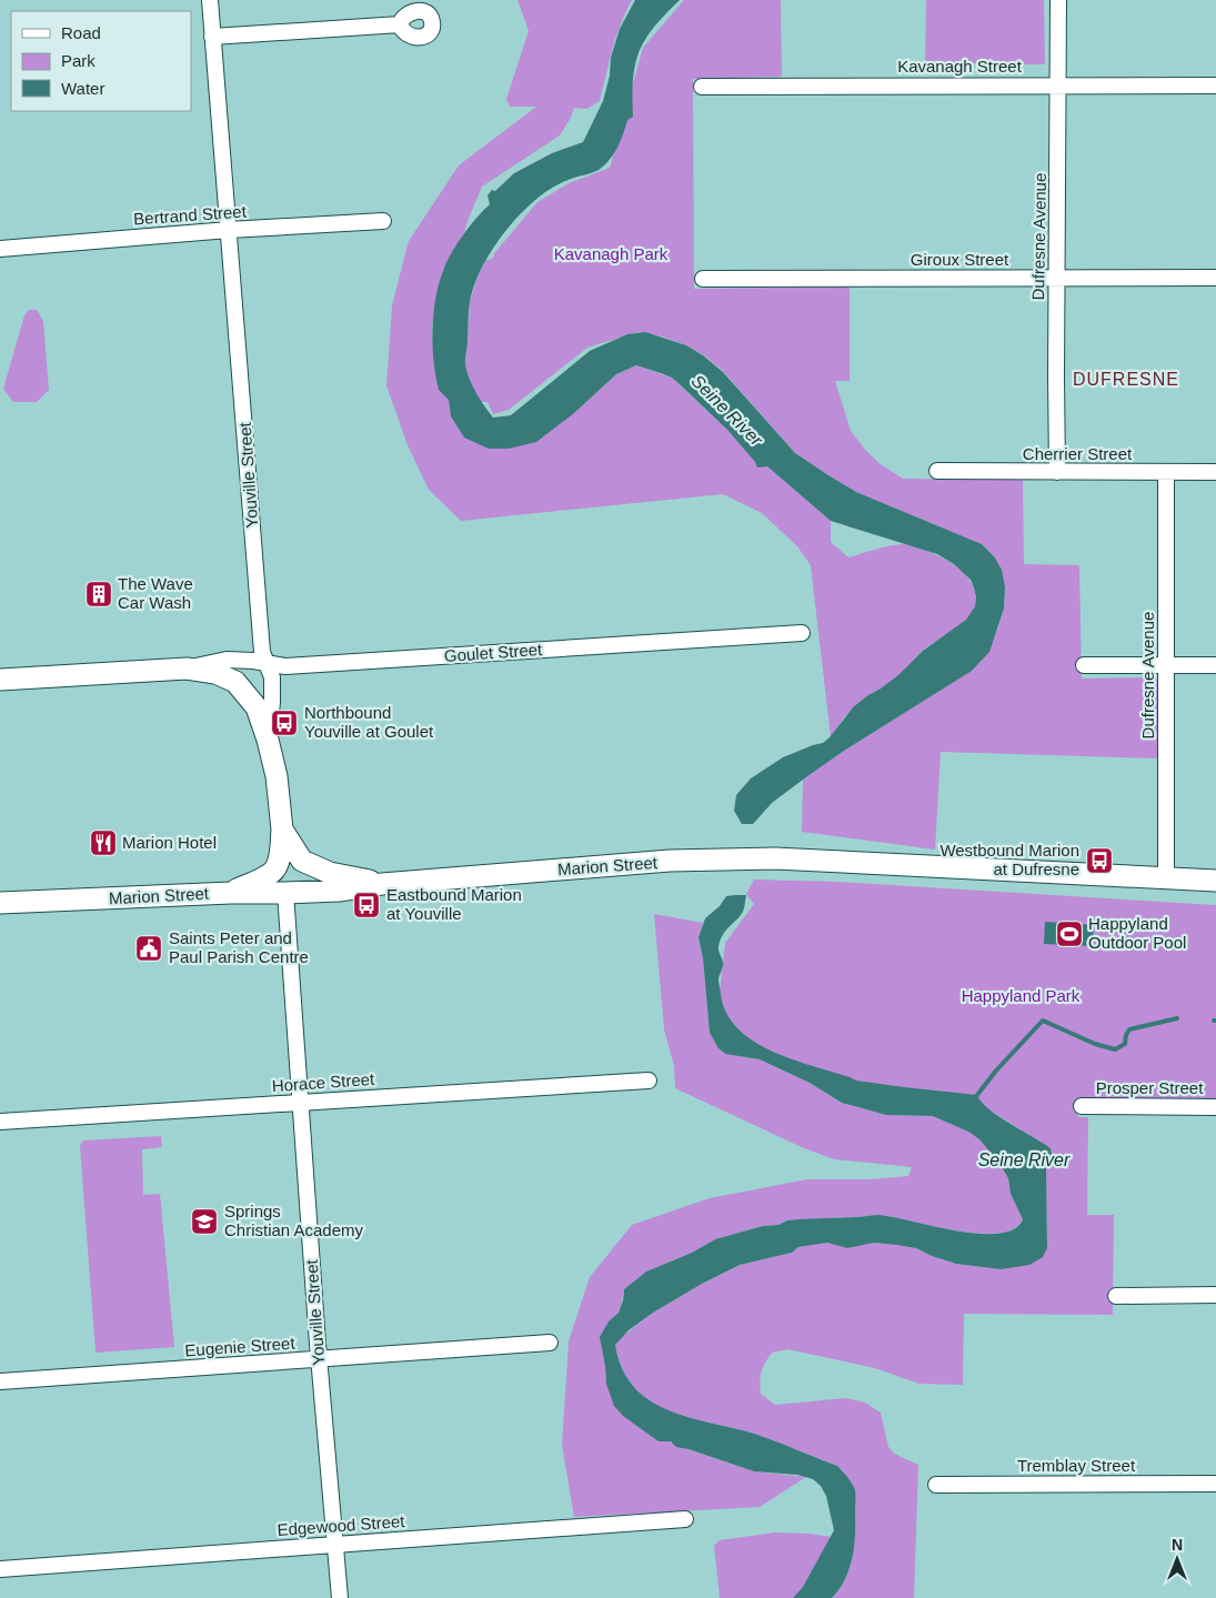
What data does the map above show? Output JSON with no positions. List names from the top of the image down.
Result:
{
  "streets": {
    "main road": ["Youville Street", "Goulet Street", "Marion Street"],
    "street": [
      "Kavanagh Street",
      "Bertrand Street",
      "Dufresne Avenue",
      "Giroux Street",
      "Cherrier Street",
      "Horace Street",
      "Prosper Street",
      "Eugenie Street",
      "Tremblay Street",
      "Edgewood Street"
    ]
  },
  "crossings": [
    ["Kavanagh Street", "Dufresne Avenue"],
    ["Bertrand Street", "Youville Street"],
    ["Dufresne Avenue", "Giroux Street"],
    ["Dufresne Avenue", "Cherrier Street"],
    ["Dufresne Avenue", "Marion Street"],
    ["Youville Street", "Goulet Street"],
    ["Youville Street", "Marion Street"],
    ["Youville Street", "Horace Street"],
    ["Youville Street", "Eugenie Street"],
    ["Youville Street", "Edgewood Street"]
  ],
  "districts": ["DUFRESNE"],
  "water": ["Seine River"],
  "parks": ["Kavanagh Park", "Happyland Park"],
  "places": {
    "building": ["The Wave Car Wash"],
    "bus stop": ["Northbound Youville at Goulet", "Westbound Marion at Dufresne", "Eastbound Marion at Youville"],
    "restaurant": ["Marion Hotel"],
    "sports": ["Happyland Outdoor Pool"],
    "public building": ["Saints Peter and Paul Parish Centre"],
    "school or university": ["Springs Christian Academy"]
  },
  "legend": ["Road", "Park", "Water"],
  "north": "top"
}
